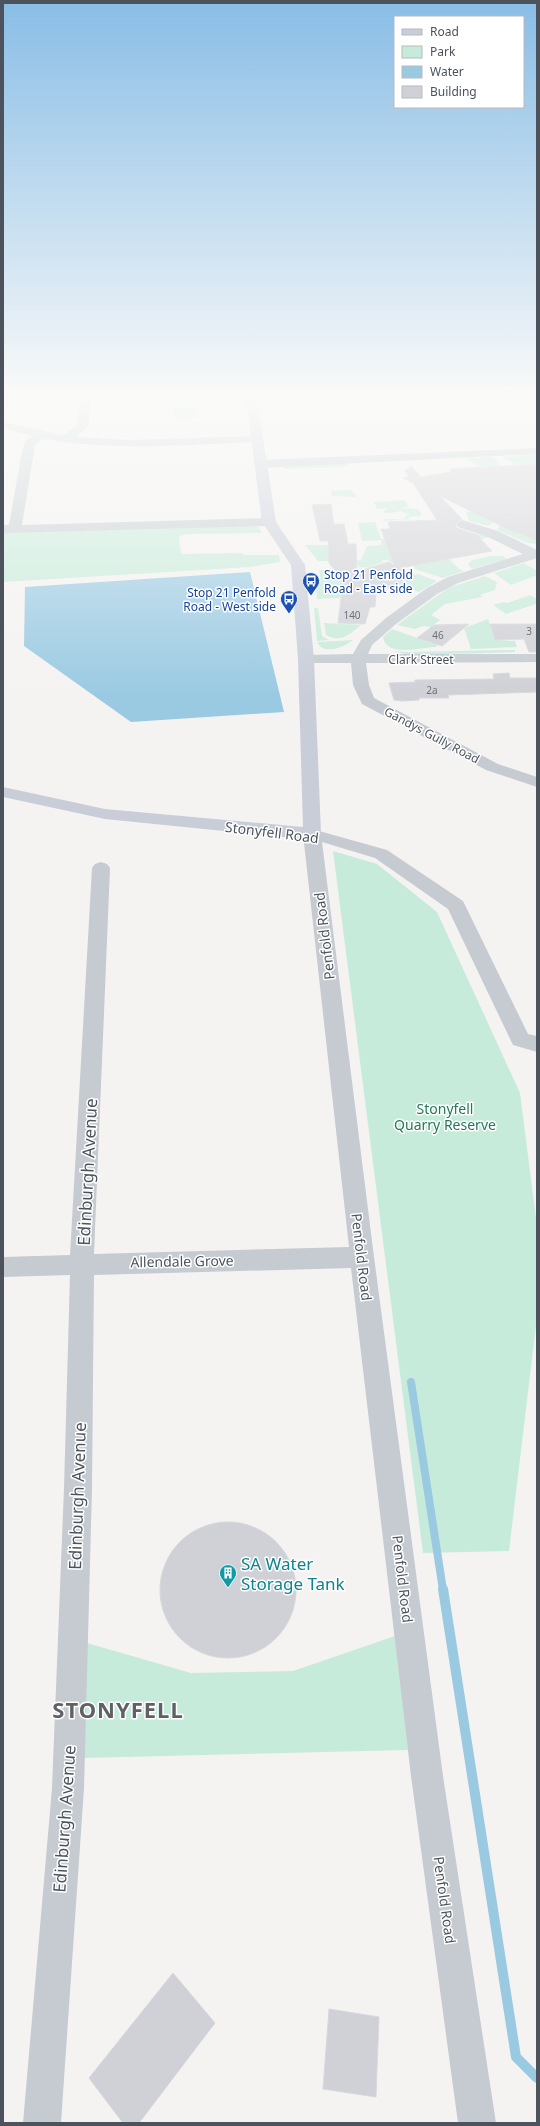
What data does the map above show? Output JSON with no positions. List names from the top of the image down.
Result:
{
  "streets": {
    "street": [
      "Clark Street",
      "Gandys Gully Road",
      "Stonyfell Road",
      "Penfold Road",
      "Edinburgh Avenue",
      "Allendale Grove"
    ]
  },
  "crossings": [
    ["Clark Street", "Gandys Gully Road"],
    ["Clark Street", "Penfold Road"],
    ["Stonyfell Road", "Penfold Road"],
    ["Penfold Road", "Allendale Grove"],
    ["Edinburgh Avenue", "Allendale Grove"]
  ],
  "districts": ["STONYFELL"],
  "parks": ["Stonyfell Quarry Reserve"],
  "places": {
    "bus stop": ["Stop 21 Penfold Road - East side", "Stop 21 Penfold Road - West side"],
    "building": ["SA Water Storage Tank"]
  },
  "house_numbers": [
    "140",
    "3",
    "46",
    "2a"
  ],
  "legend": [
    "Road",
    "Park",
    "Water",
    "Building"
  ]
}
